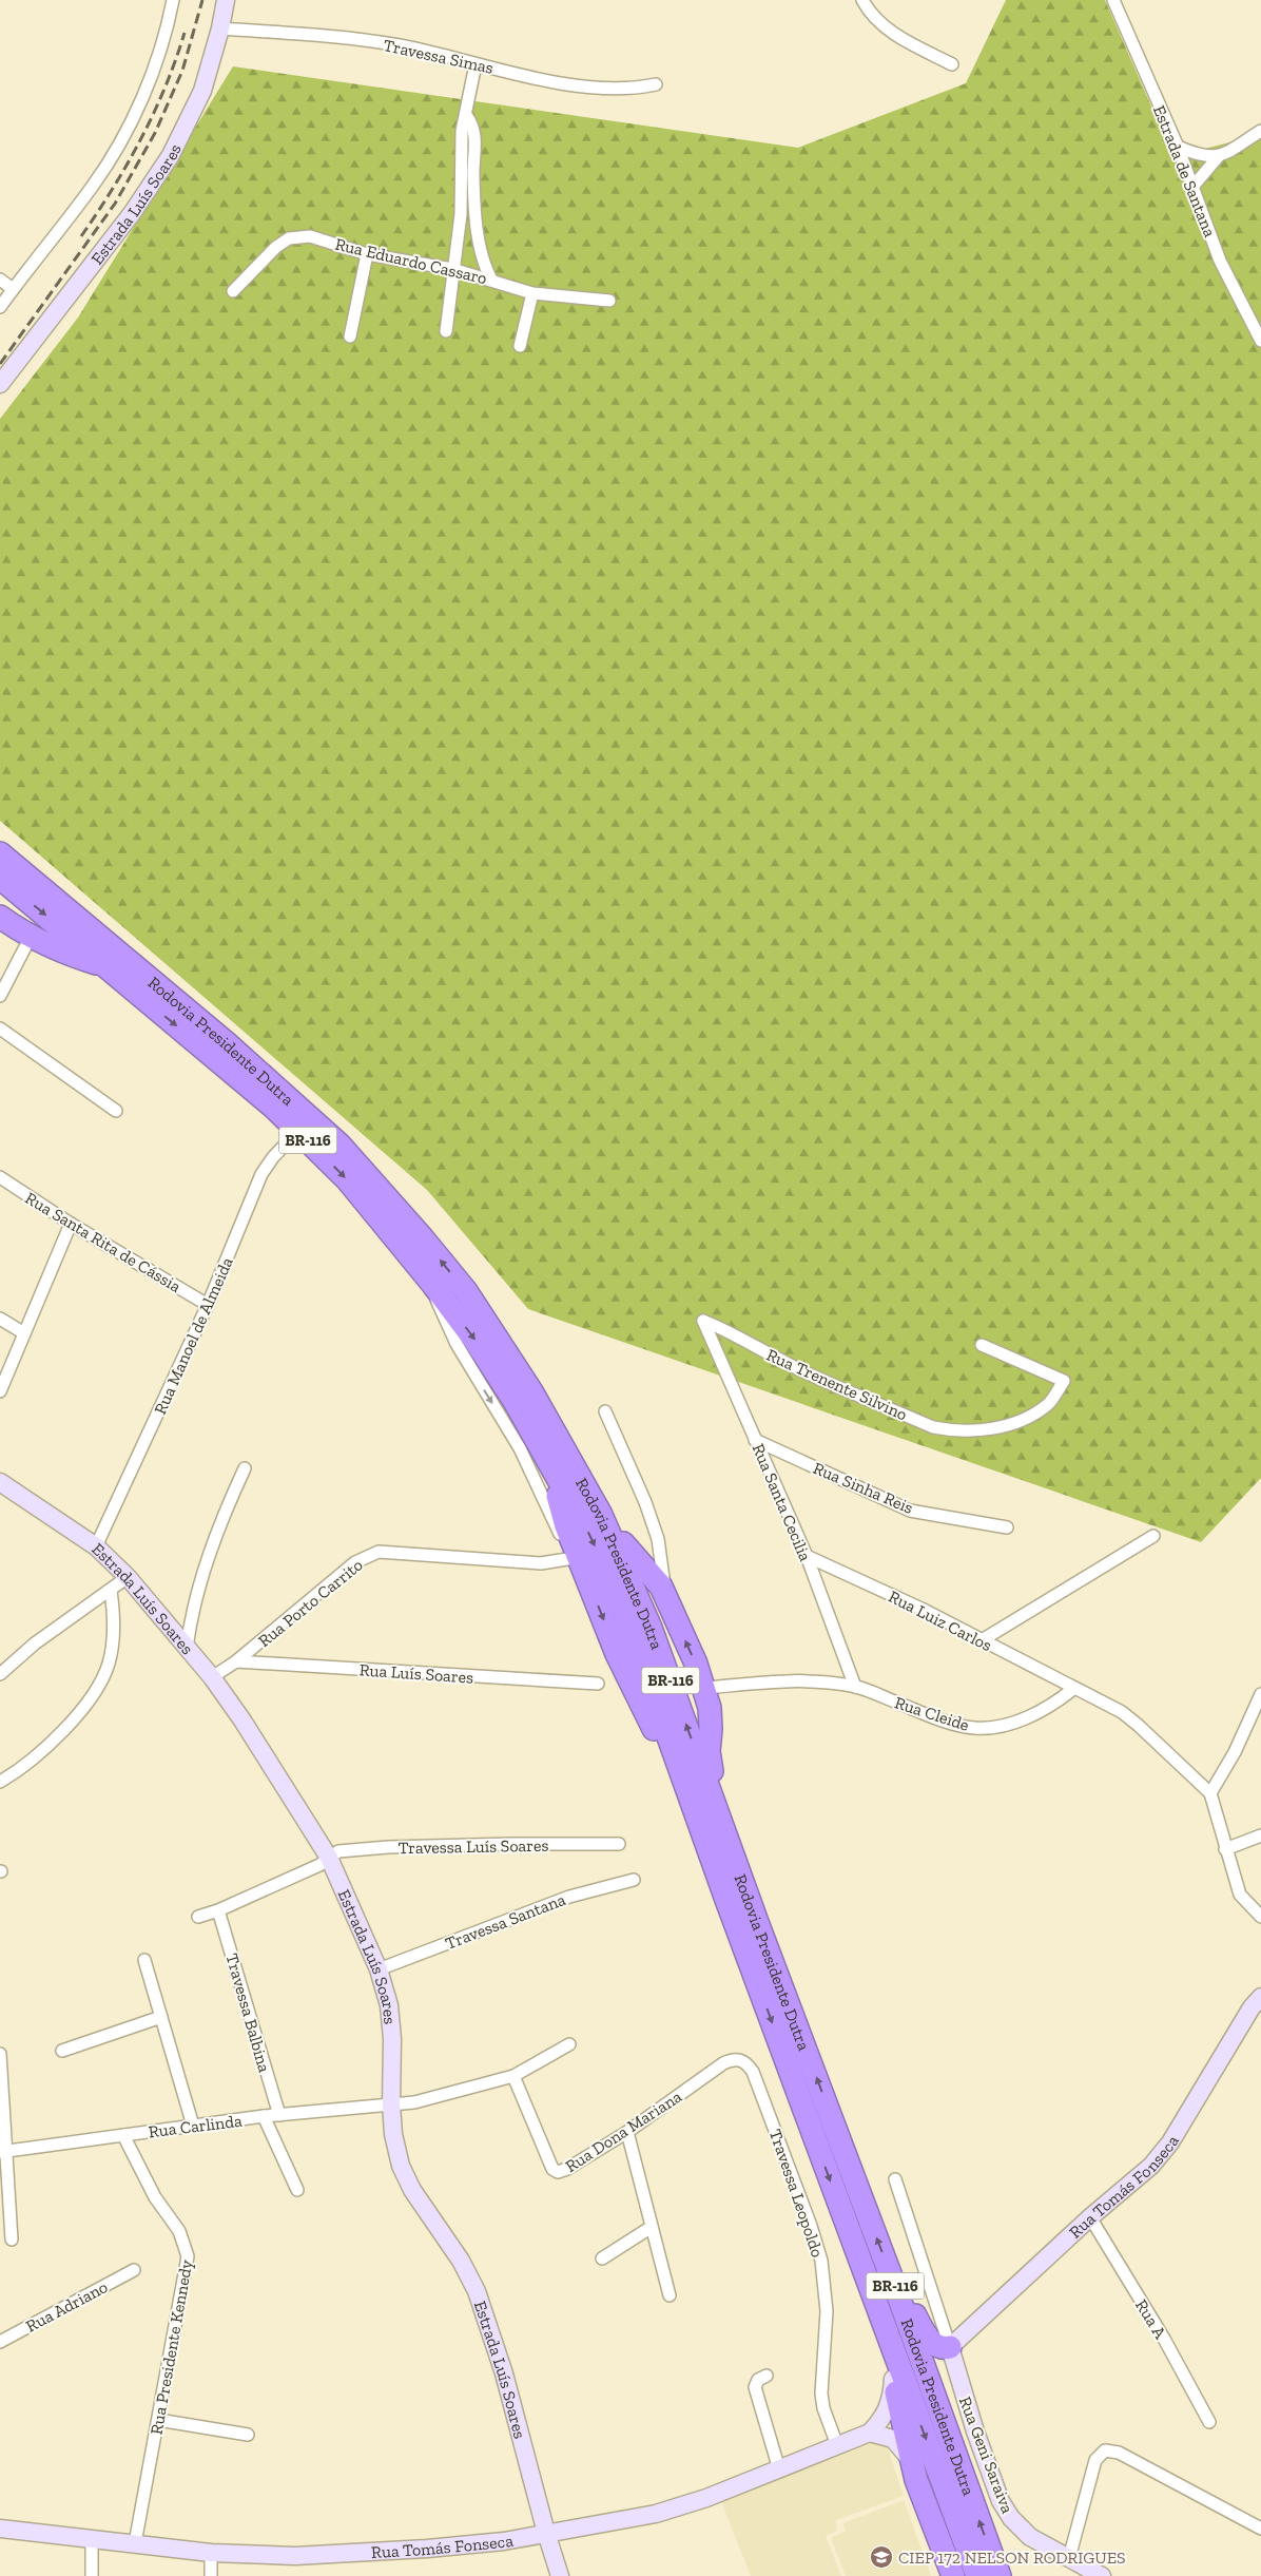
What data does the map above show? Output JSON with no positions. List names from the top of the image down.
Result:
{
  "streets": {
    "highway": ["Rodovia Presidente Dutra", "BR-116"],
    "main road": ["Estrada Luís Soares", "Rua Tomás Fonseca", "Rua Geni Saraiva"],
    "street": [
      "Travessa Simas",
      "Estrada de Santana",
      "Rua Eduardo Cassaro",
      "Rua Santa Rita de Cássia",
      "Rua Manoel de Almeida",
      "Rua Trenente Silvino",
      "Rua Sinha Reis",
      "Rua Santa Cecilia",
      "Rua Porto Carrito",
      "Rua Luiz Carlos",
      "Rua Luís Soares",
      "Rua Cleide",
      "Travessa Luís Soares",
      "Travessa Santana",
      "Travessa Balbina",
      "Rua Carlinda",
      "Rua Dona Mariana",
      "Travessa Leopoldo",
      "Rua Adriano",
      "Rua A",
      "Rua Presidente Kennedy"
    ]
  },
  "crossings": [
    ["Travessa Simas", "Estrada Luís Soares"],
    ["Estrada Luís Soares", "Rua Manoel de Almeida"],
    ["Estrada Luís Soares", "Rua Porto Carrito"],
    ["Estrada Luís Soares", "Travessa Luís Soares"],
    ["Estrada Luís Soares", "Travessa Santana"],
    ["Estrada Luís Soares", "Rua Carlinda"],
    ["Estrada Luís Soares", "Rua Tomás Fonseca"],
    ["Rodovia Presidente Dutra", "Rua Manoel de Almeida"],
    ["Rua Santa Rita de Cássia", "Rua Manoel de Almeida"],
    ["Rua Trenente Silvino", "Rua Santa Cecilia"],
    ["Rua Sinha Reis", "Rua Santa Cecilia"],
    ["Rua Santa Cecilia", "Rua Luiz Carlos"],
    ["Rua Santa Cecilia", "Rua Cleide"],
    ["Rua Porto Carrito", "Rua Luís Soares"],
    ["Rua Luiz Carlos", "Rua Cleide"],
    ["Travessa Luís Soares", "Travessa Balbina"],
    ["Travessa Balbina", "Rua Carlinda"],
    ["Rua Carlinda", "Rua Dona Mariana"],
    ["Rua Carlinda", "Rua Presidente Kennedy"],
    ["Rua Dona Mariana", "Travessa Leopoldo"],
    ["Rua Tomás Fonseca", "Travessa Leopoldo"],
    ["Rua Tomás Fonseca", "Rua A"],
    ["Rua Tomás Fonseca", "Rua Presidente Kennedy"],
    ["Rua Tomás Fonseca", "Rua Geni Saraiva"]
  ],
  "places": {
    "school or university": ["CIEP 172 NELSON RODRIGUES"]
  }
}
